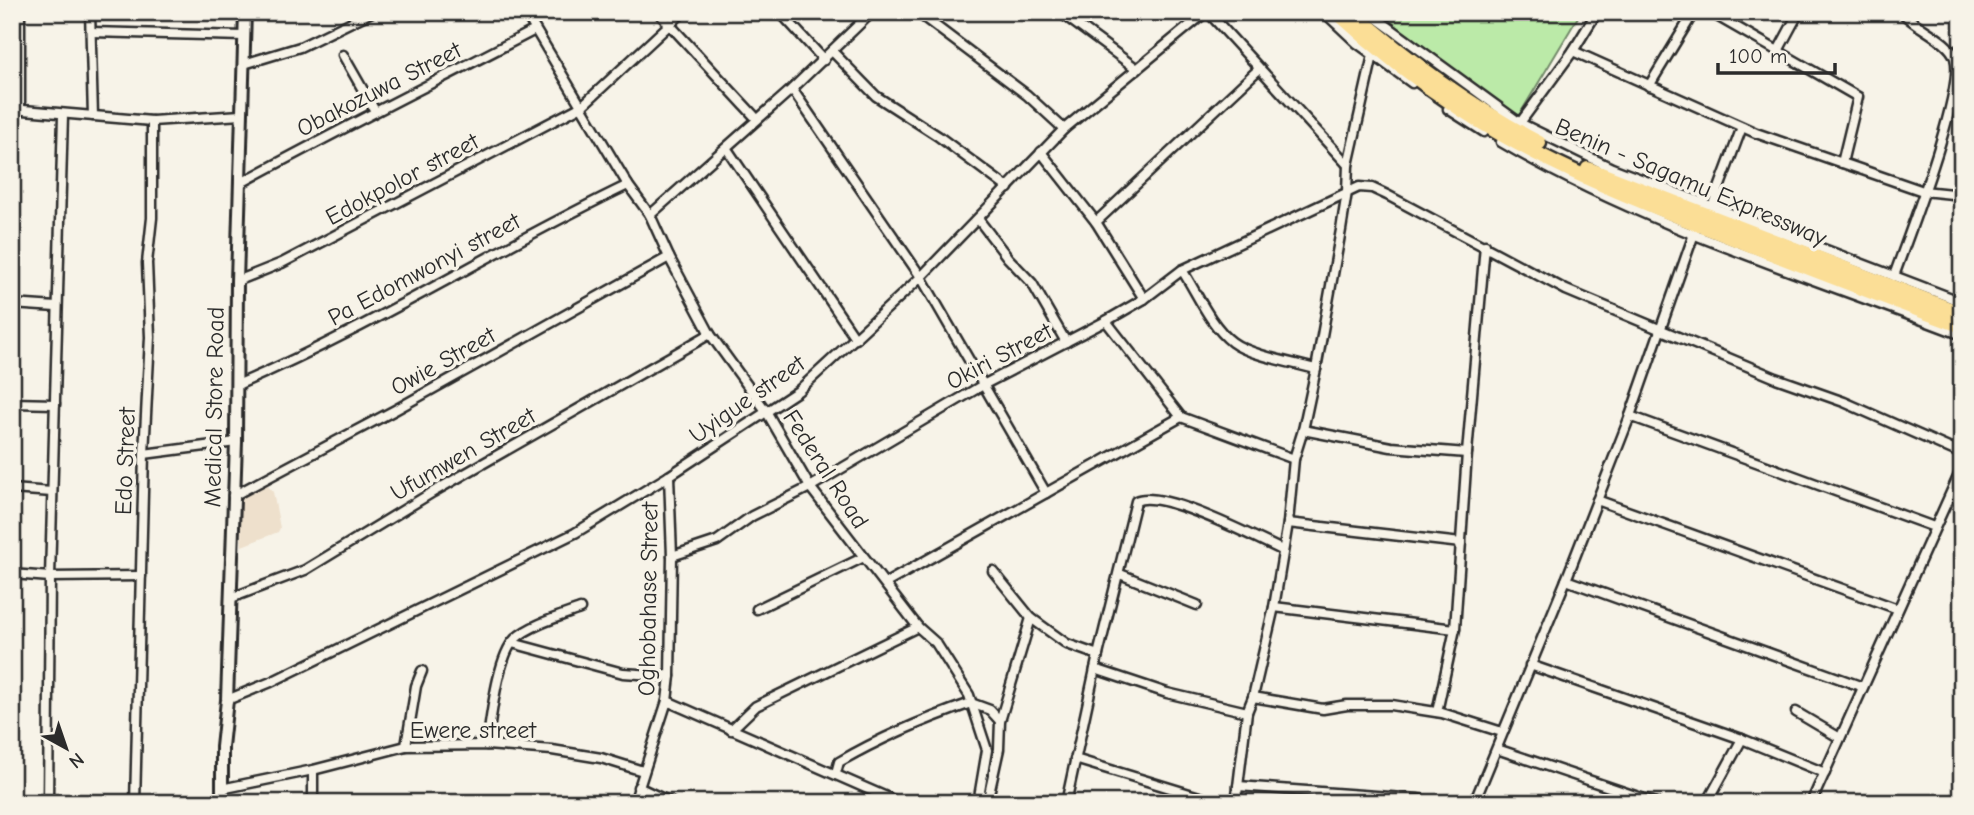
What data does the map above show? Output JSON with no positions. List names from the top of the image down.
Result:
{
  "streets": {
    "highway": ["Benin - Sagamu Expressway"],
    "street": [
      "Obakozuwa Street",
      "Edokpolor street",
      "Pa Edomwonyi street",
      "Okiri Street",
      "Owie Street",
      "Uyigue street",
      "Medical Store Road",
      "Ufumwen Street",
      "Edo Street",
      "Federal Road",
      "Oghobahase Street",
      "Ewere street"
    ]
  },
  "crossings": [
    ["Obakozuwa Street", "Medical Store Road"],
    ["Obakozuwa Street", "Federal Road"],
    ["Edokpolor street", "Medical Store Road"],
    ["Edokpolor street", "Federal Road"],
    ["Pa Edomwonyi street", "Medical Store Road"],
    ["Pa Edomwonyi street", "Federal Road"],
    ["Okiri Street", "Federal Road"],
    ["Okiri Street", "Oghobahase Street"],
    ["Owie Street", "Medical Store Road"],
    ["Owie Street", "Federal Road"],
    ["Uyigue street", "Medical Store Road"],
    ["Uyigue street", "Federal Road"],
    ["Uyigue street", "Oghobahase Street"],
    ["Medical Store Road", "Ufumwen Street"],
    ["Medical Store Road", "Ewere street"],
    ["Ufumwen Street", "Federal Road"],
    ["Oghobahase Street", "Ewere street"]
  ],
  "scale_bar": "100 m",
  "north": "bottom right"
}
